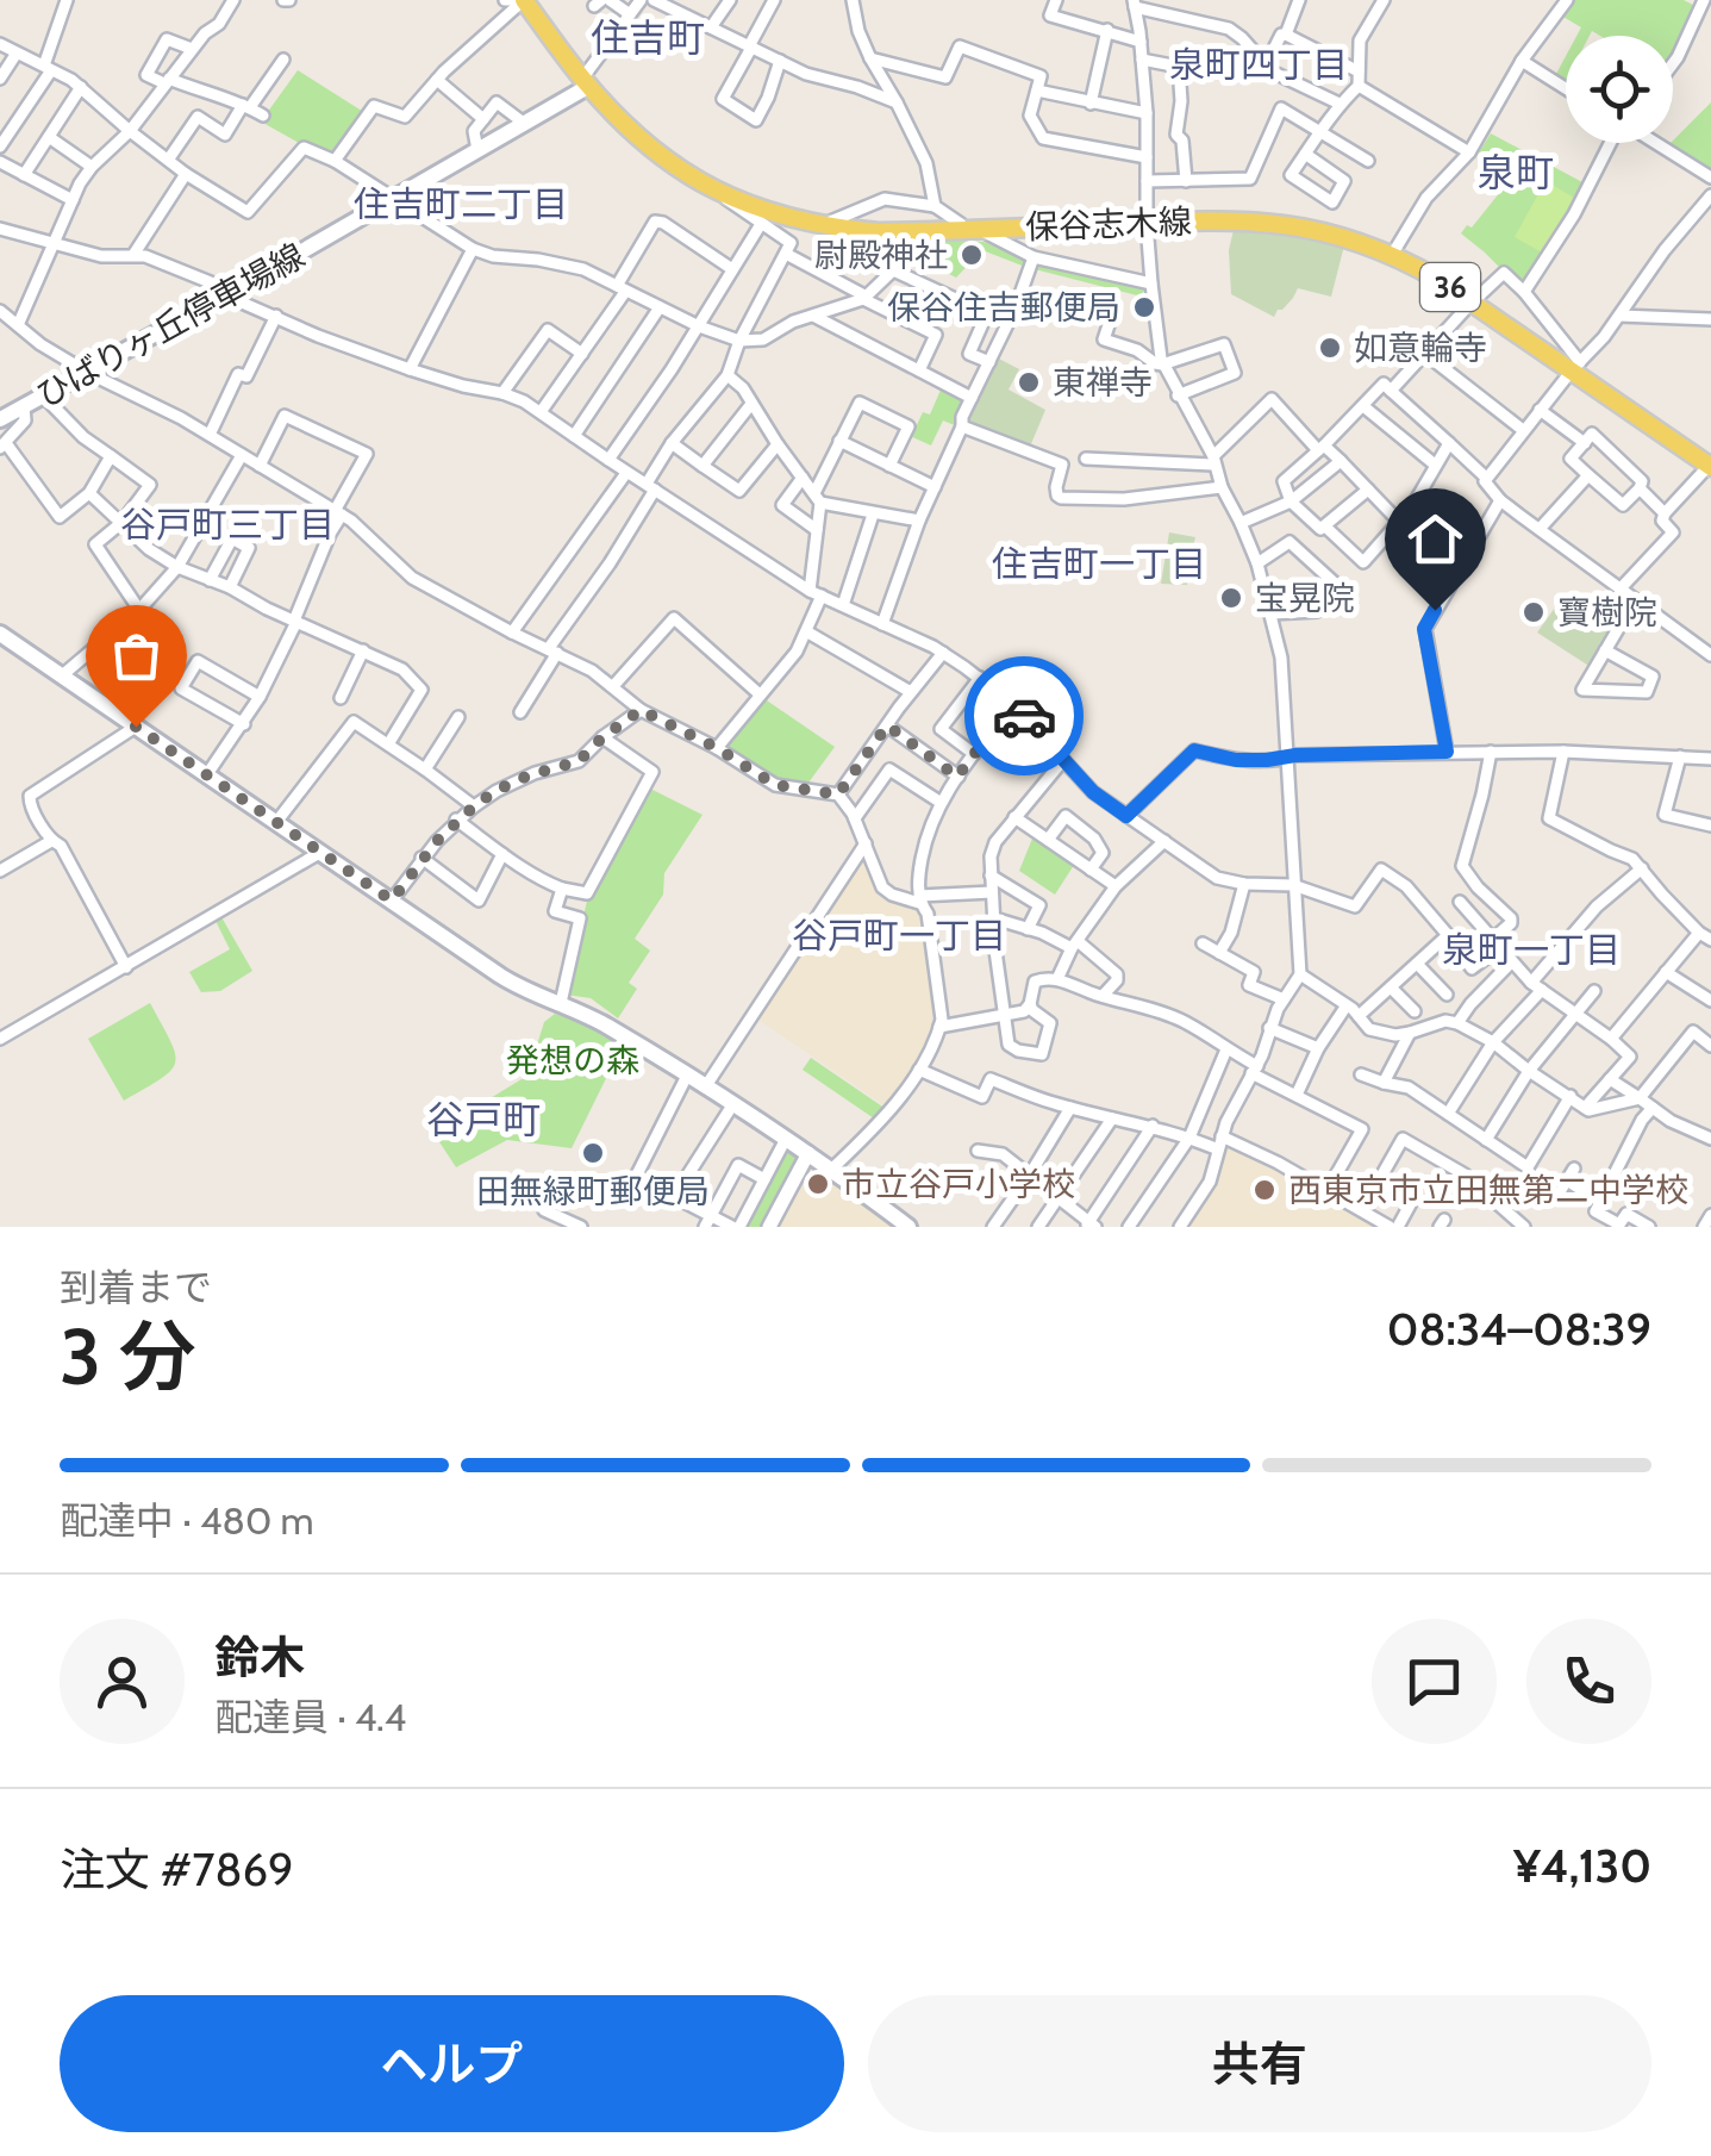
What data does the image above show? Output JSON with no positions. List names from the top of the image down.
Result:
{
  "streets": {
    "main road": ["保谷志木線", "36", "ひばりヶ丘停車場線"]
  },
  "crossings": [
    ["保谷志木線", "ひばりヶ丘停車場線"]
  ],
  "districts": [
    "住吉町",
    "泉町四丁目",
    "泉町",
    "住吉町二丁目",
    "谷戸町三丁目",
    "住吉町一丁目",
    "谷戸町一丁目",
    "泉町一丁目",
    "谷戸町"
  ],
  "parks": ["発想の森"],
  "places": [
    "尉殿神社",
    "保谷住吉郵便局",
    "如意輪寺",
    "東禅寺",
    "宝晃院",
    "寶樹院",
    "田無緑町郵便局",
    "市立谷戸小学校",
    "西東京市立田無第二中学校"
  ],
  "page": {
    "heading": ["3 分", "到着まで", "08:34–08:39"],
    "panel": [
      "鈴木",
      "配達員 · 4.4",
      "注文 #7869",
      "¥4,130"
    ],
    "bar": "配達中 · 480 m",
    "buttons": ["ヘルプ", "共有"]
  }
}
